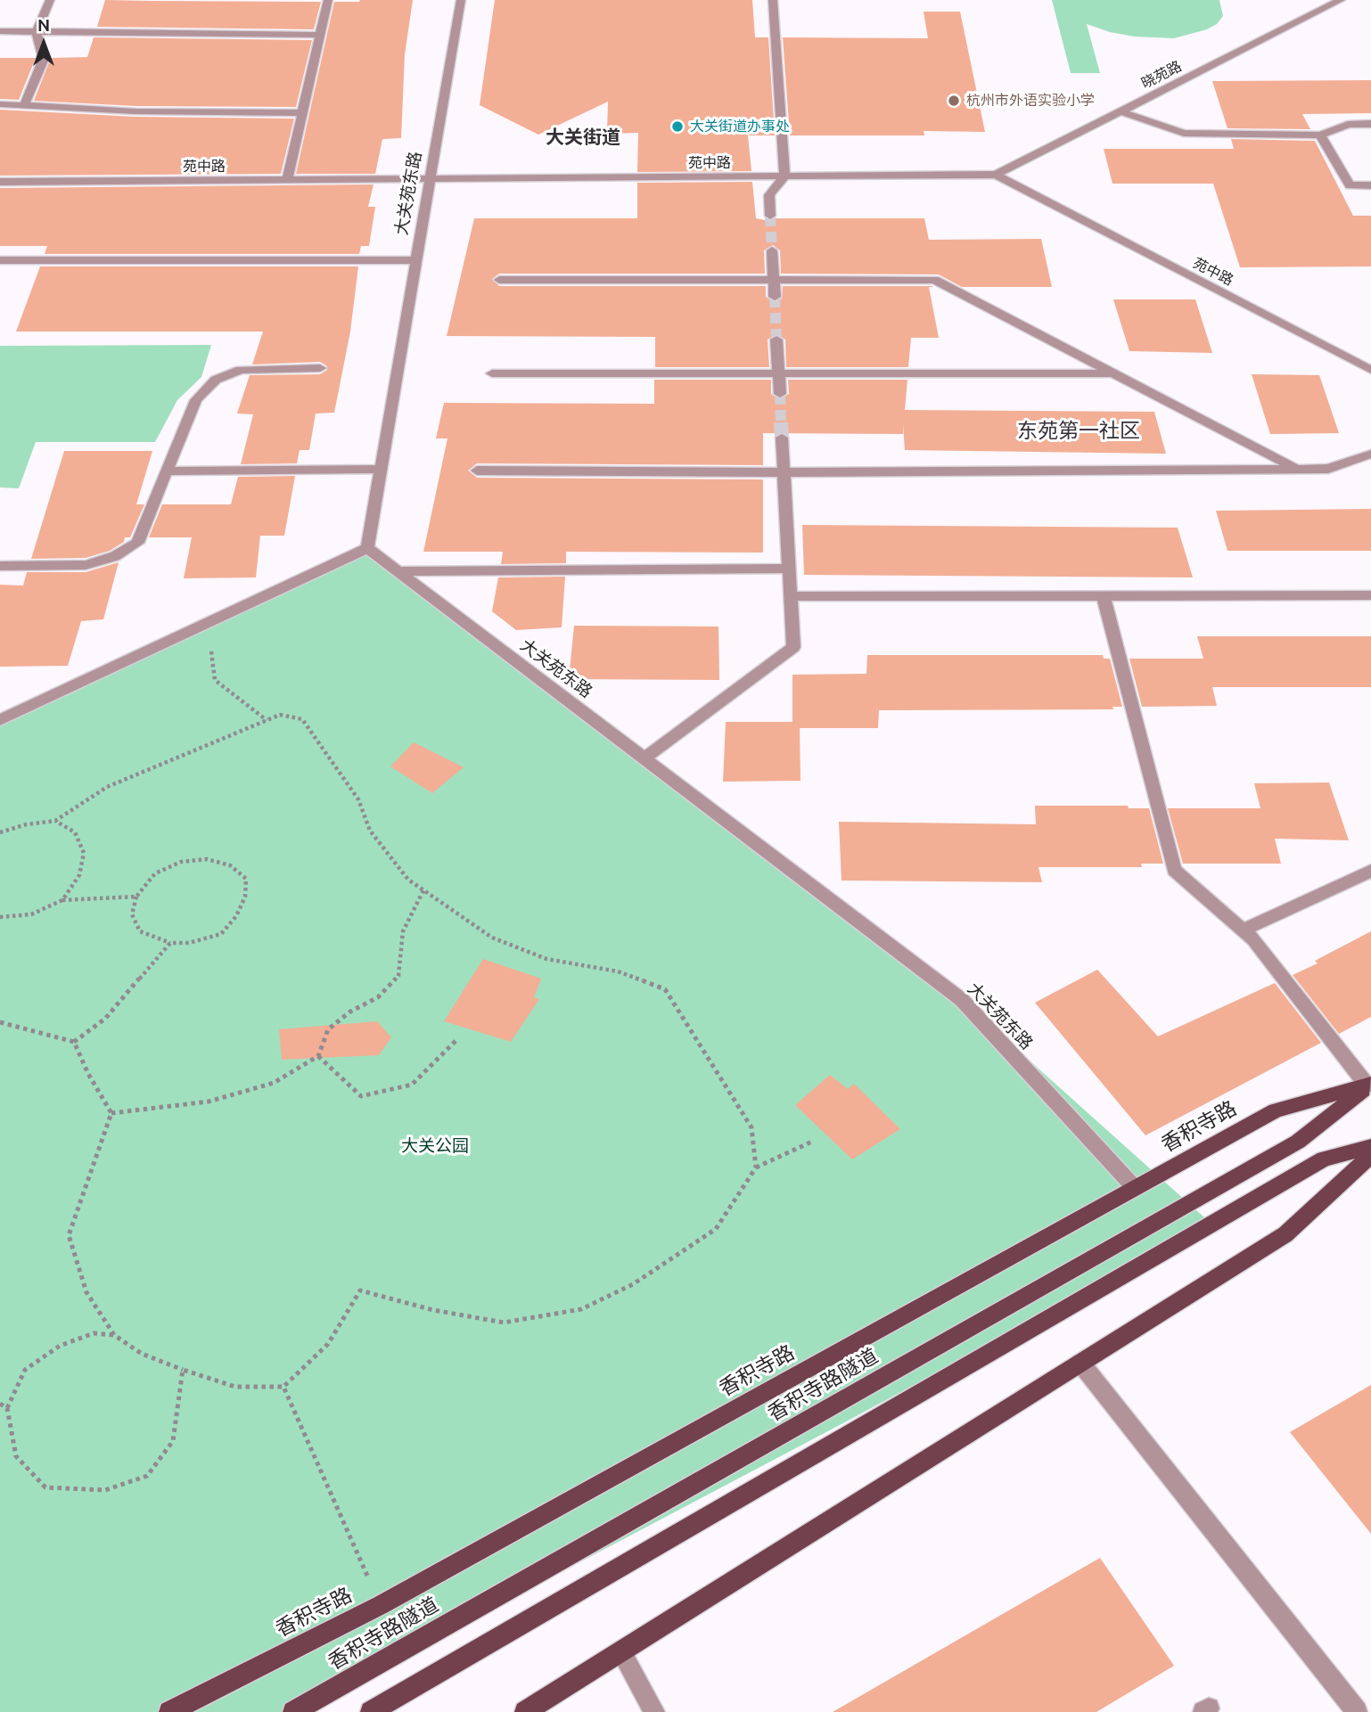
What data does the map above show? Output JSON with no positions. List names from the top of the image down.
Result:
{
  "streets": {
    "main road": ["香积寺路", "香积寺路隧道"],
    "street": ["晓苑路", "苑中路", "大关苑东路"]
  },
  "crossings": [
    ["晓苑路", "苑中路"],
    ["苑中路", "大关苑东路"],
    ["大关苑东路", "香积寺路"],
    ["香积寺路", "香积寺路隧道"]
  ],
  "districts": ["大关街道", "东苑第一社区"],
  "parks": ["大关公园"],
  "places": ["杭州市外语实验小学", "大关街道办事处"],
  "north": "top"
}
